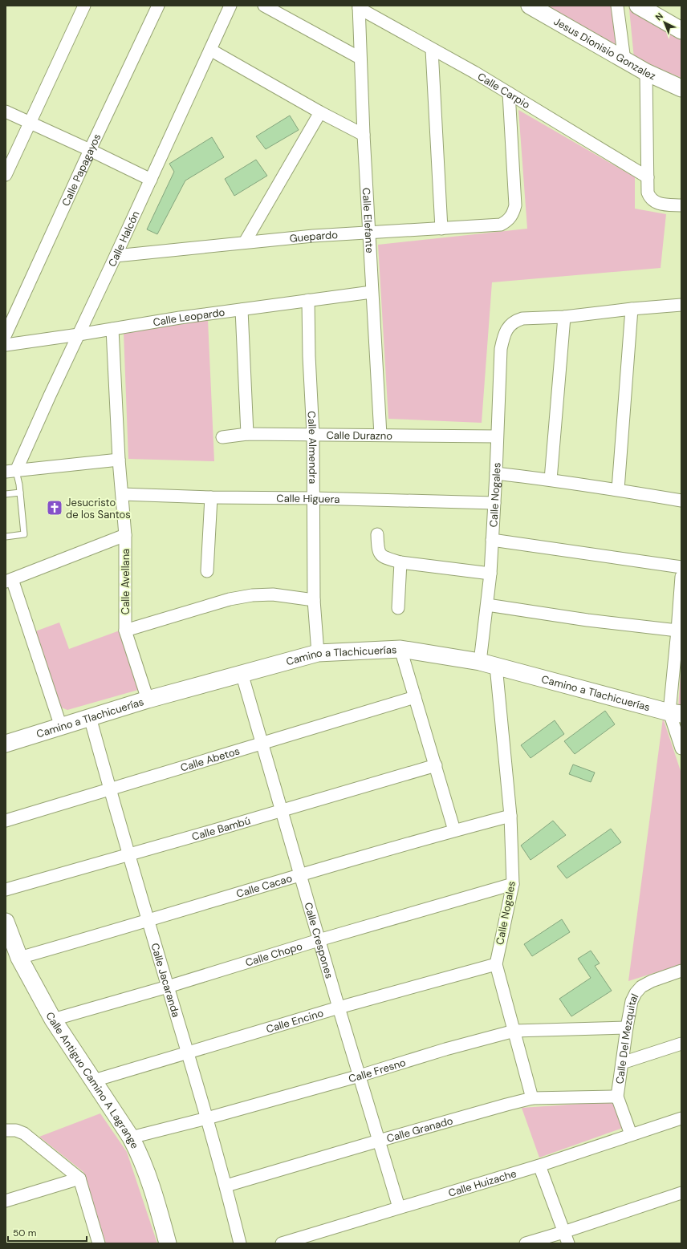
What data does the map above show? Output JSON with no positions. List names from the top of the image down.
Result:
{
  "streets": {
    "street": [
      "Jesus Dionisio Gonzalez",
      "Calle Carpio",
      "Calle Papagayos",
      "Calle Elefante",
      "Guepardo",
      "Calle Halcón",
      "Calle Leopardo",
      "Calle Durazno",
      "Calle Almendra",
      "Calle Nogales",
      "Calle Higuera",
      "Calle Avellana",
      "Camino a Tlachicuerías",
      "Calle Abetos",
      "Calle Bambú",
      "Calle Cacao",
      "Calle Crespones",
      "Calle Chopo",
      "Calle Jacaranda",
      "Calle Encino",
      "Calle Del Mezquital",
      "Calle Fresno",
      "Calle Antiguo Camino A Lagrange",
      "Calle Granado",
      "Calle Huizache"
    ]
  },
  "crossings": [
    ["Calle Carpio", "Calle Elefante"],
    ["Calle Carpio", "Guepardo"],
    ["Calle Elefante", "Guepardo"],
    ["Calle Elefante", "Calle Leopardo"],
    ["Calle Elefante", "Calle Durazno"],
    ["Guepardo", "Calle Halcón"],
    ["Calle Halcón", "Calle Leopardo"],
    ["Calle Leopardo", "Calle Almendra"],
    ["Calle Leopardo", "Calle Avellana"],
    ["Calle Durazno", "Calle Almendra"],
    ["Calle Durazno", "Calle Nogales"],
    ["Calle Almendra", "Calle Higuera"],
    ["Calle Almendra", "Camino a Tlachicuerías"],
    ["Calle Nogales", "Calle Higuera"],
    ["Calle Nogales", "Camino a Tlachicuerías"],
    ["Calle Nogales", "Calle Cacao"],
    ["Calle Nogales", "Calle Chopo"],
    ["Calle Nogales", "Calle Encino"],
    ["Calle Nogales", "Calle Fresno"],
    ["Calle Nogales", "Calle Granado"],
    ["Calle Higuera", "Calle Avellana"],
    ["Calle Avellana", "Camino a Tlachicuerías"],
    ["Camino a Tlachicuerías", "Calle Crespones"],
    ["Camino a Tlachicuerías", "Calle Jacaranda"],
    ["Calle Abetos", "Calle Crespones"],
    ["Calle Abetos", "Calle Jacaranda"],
    ["Calle Bambú", "Calle Crespones"],
    ["Calle Bambú", "Calle Jacaranda"],
    ["Calle Cacao", "Calle Crespones"],
    ["Calle Cacao", "Calle Jacaranda"],
    ["Calle Cacao", "Calle Antiguo Camino A Lagrange"],
    ["Calle Crespones", "Calle Chopo"],
    ["Calle Crespones", "Calle Encino"],
    ["Calle Crespones", "Calle Fresno"],
    ["Calle Crespones", "Calle Granado"],
    ["Calle Crespones", "Calle Huizache"],
    ["Calle Chopo", "Calle Jacaranda"],
    ["Calle Chopo", "Calle Antiguo Camino A Lagrange"],
    ["Calle Jacaranda", "Calle Encino"],
    ["Calle Jacaranda", "Calle Fresno"],
    ["Calle Jacaranda", "Calle Granado"],
    ["Calle Encino", "Calle Antiguo Camino A Lagrange"],
    ["Calle Del Mezquital", "Calle Fresno"],
    ["Calle Del Mezquital", "Calle Granado"],
    ["Calle Del Mezquital", "Calle Huizache"],
    ["Calle Fresno", "Calle Antiguo Camino A Lagrange"]
  ],
  "places": {
    "church": ["Jesucristo de los Santos"]
  },
  "scale_bar": "50 m",
  "north": "top left"
}
